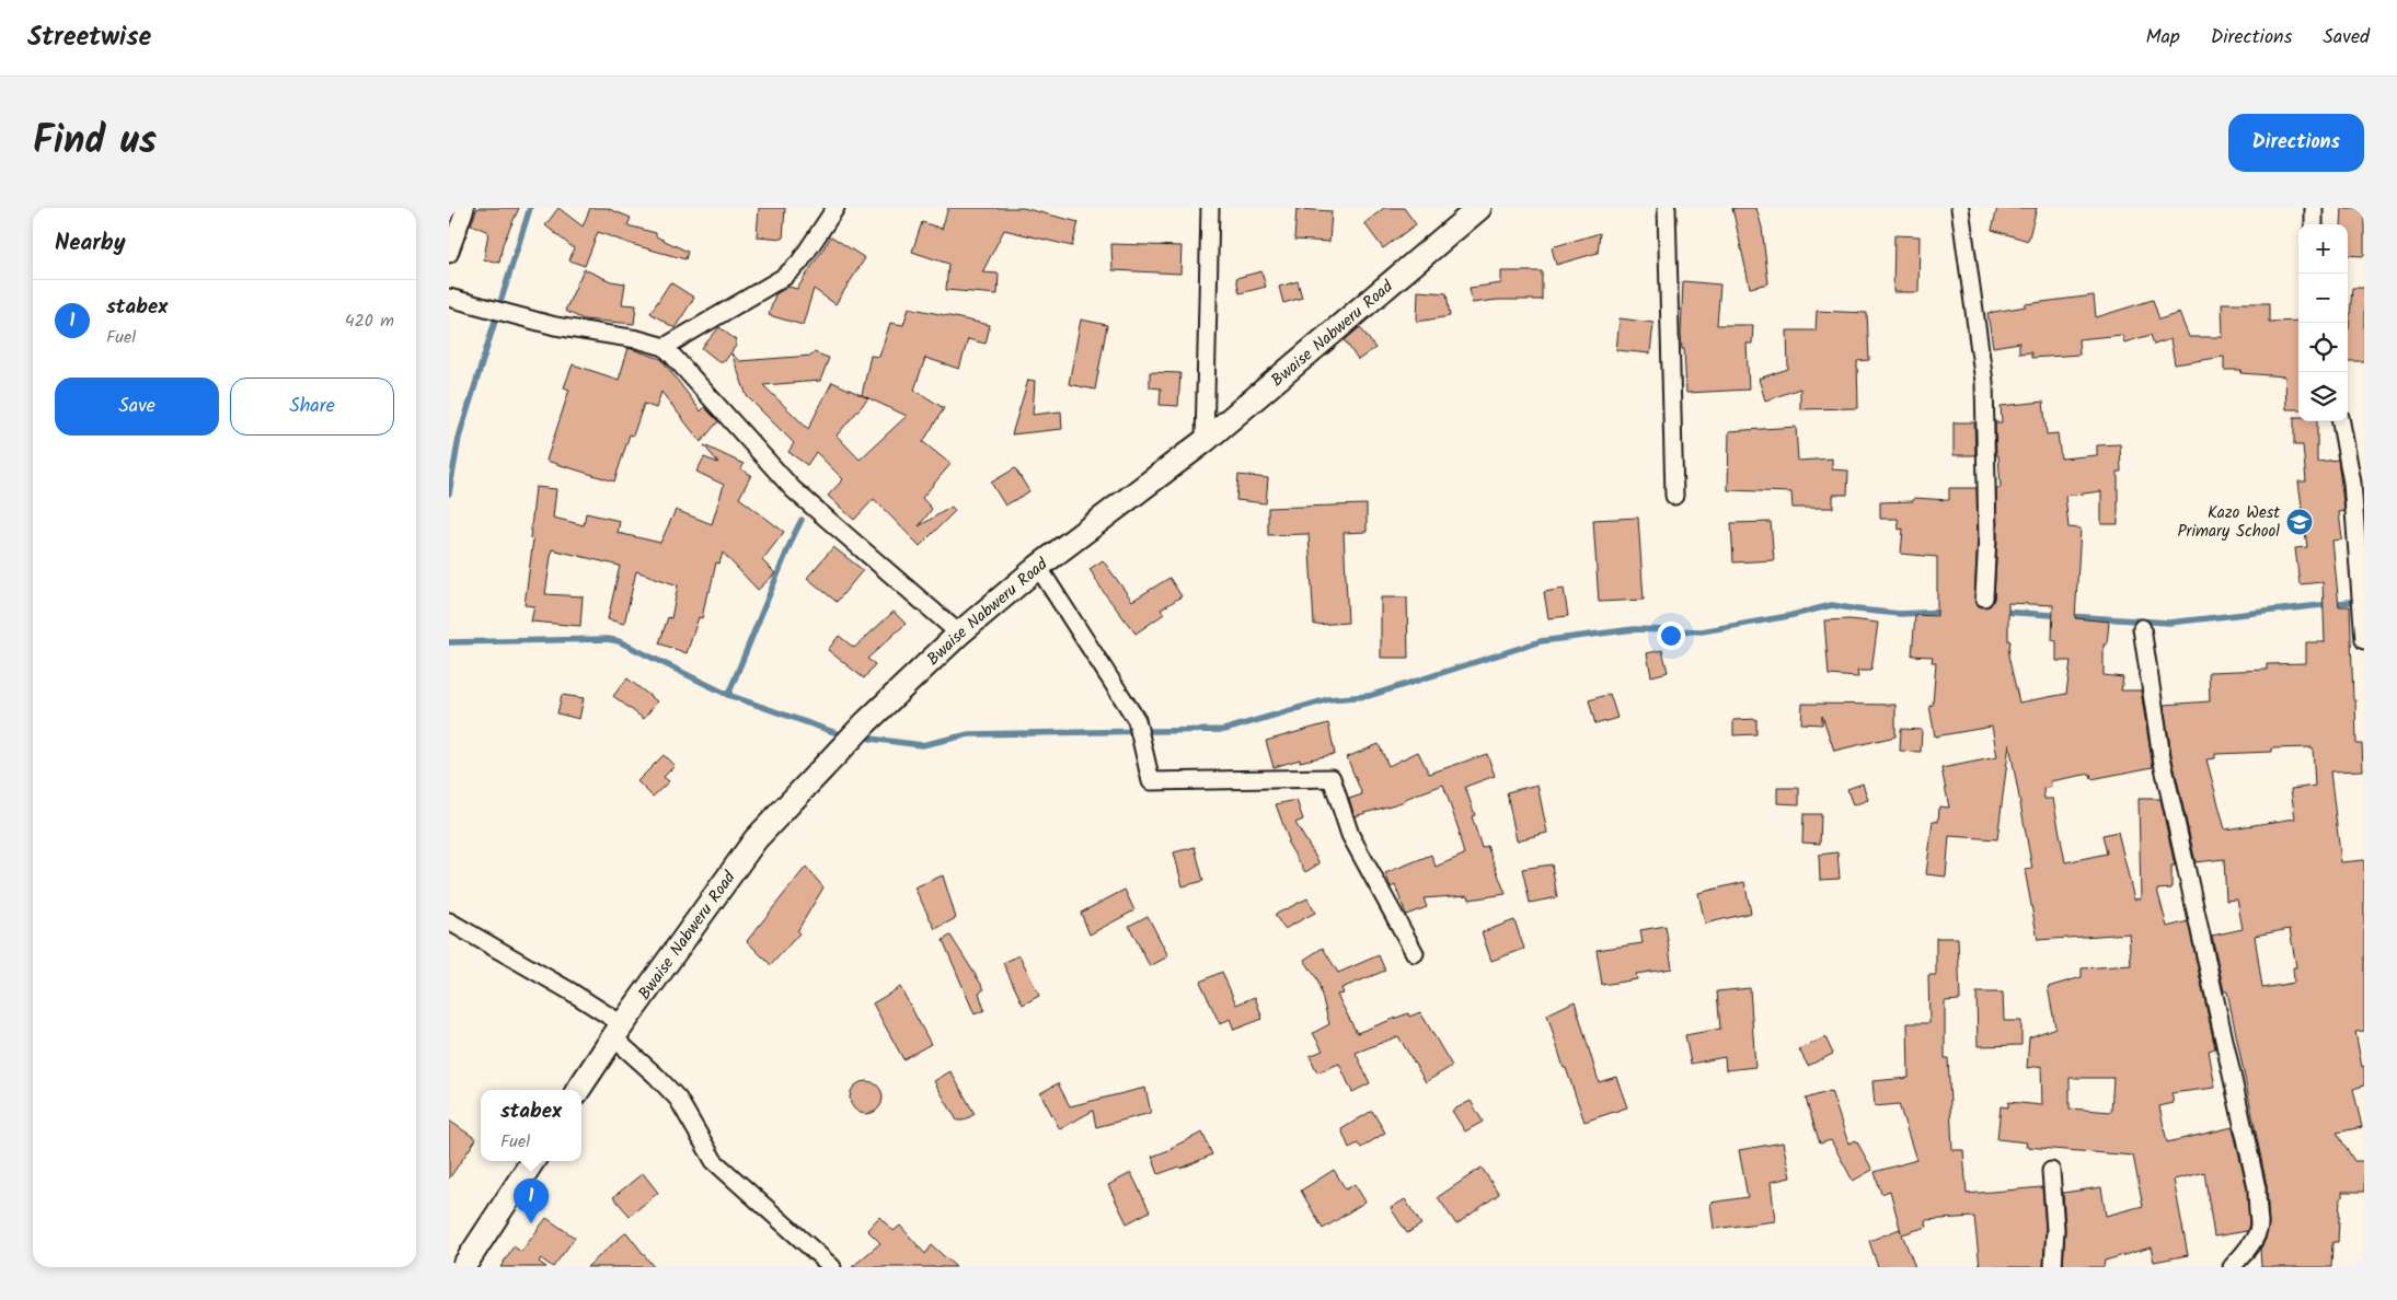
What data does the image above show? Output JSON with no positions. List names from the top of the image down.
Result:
{
  "streets": {
    "main road": ["Bwaise Nabweru Road"]
  },
  "places": {
    "school or university": ["Kazo West Primary School"]
  },
  "page": {
    "header": "Streetwise",
    "nav": ["Map", "Directions", "Saved"],
    "title": "Find us",
    "buttons": [
      "Directions",
      ["Save", "Share"]
    ],
    "heading": "Nearby",
    "map_buttons": ["+", "−"],
    "list": [
      {
        "mark": "1",
        "name": "stabex",
        "note": "Fuel",
        "value": "420 m"
      }
    ],
    "popup": ["stabex", "Fuel"],
    "pins": "1"
  }
}
